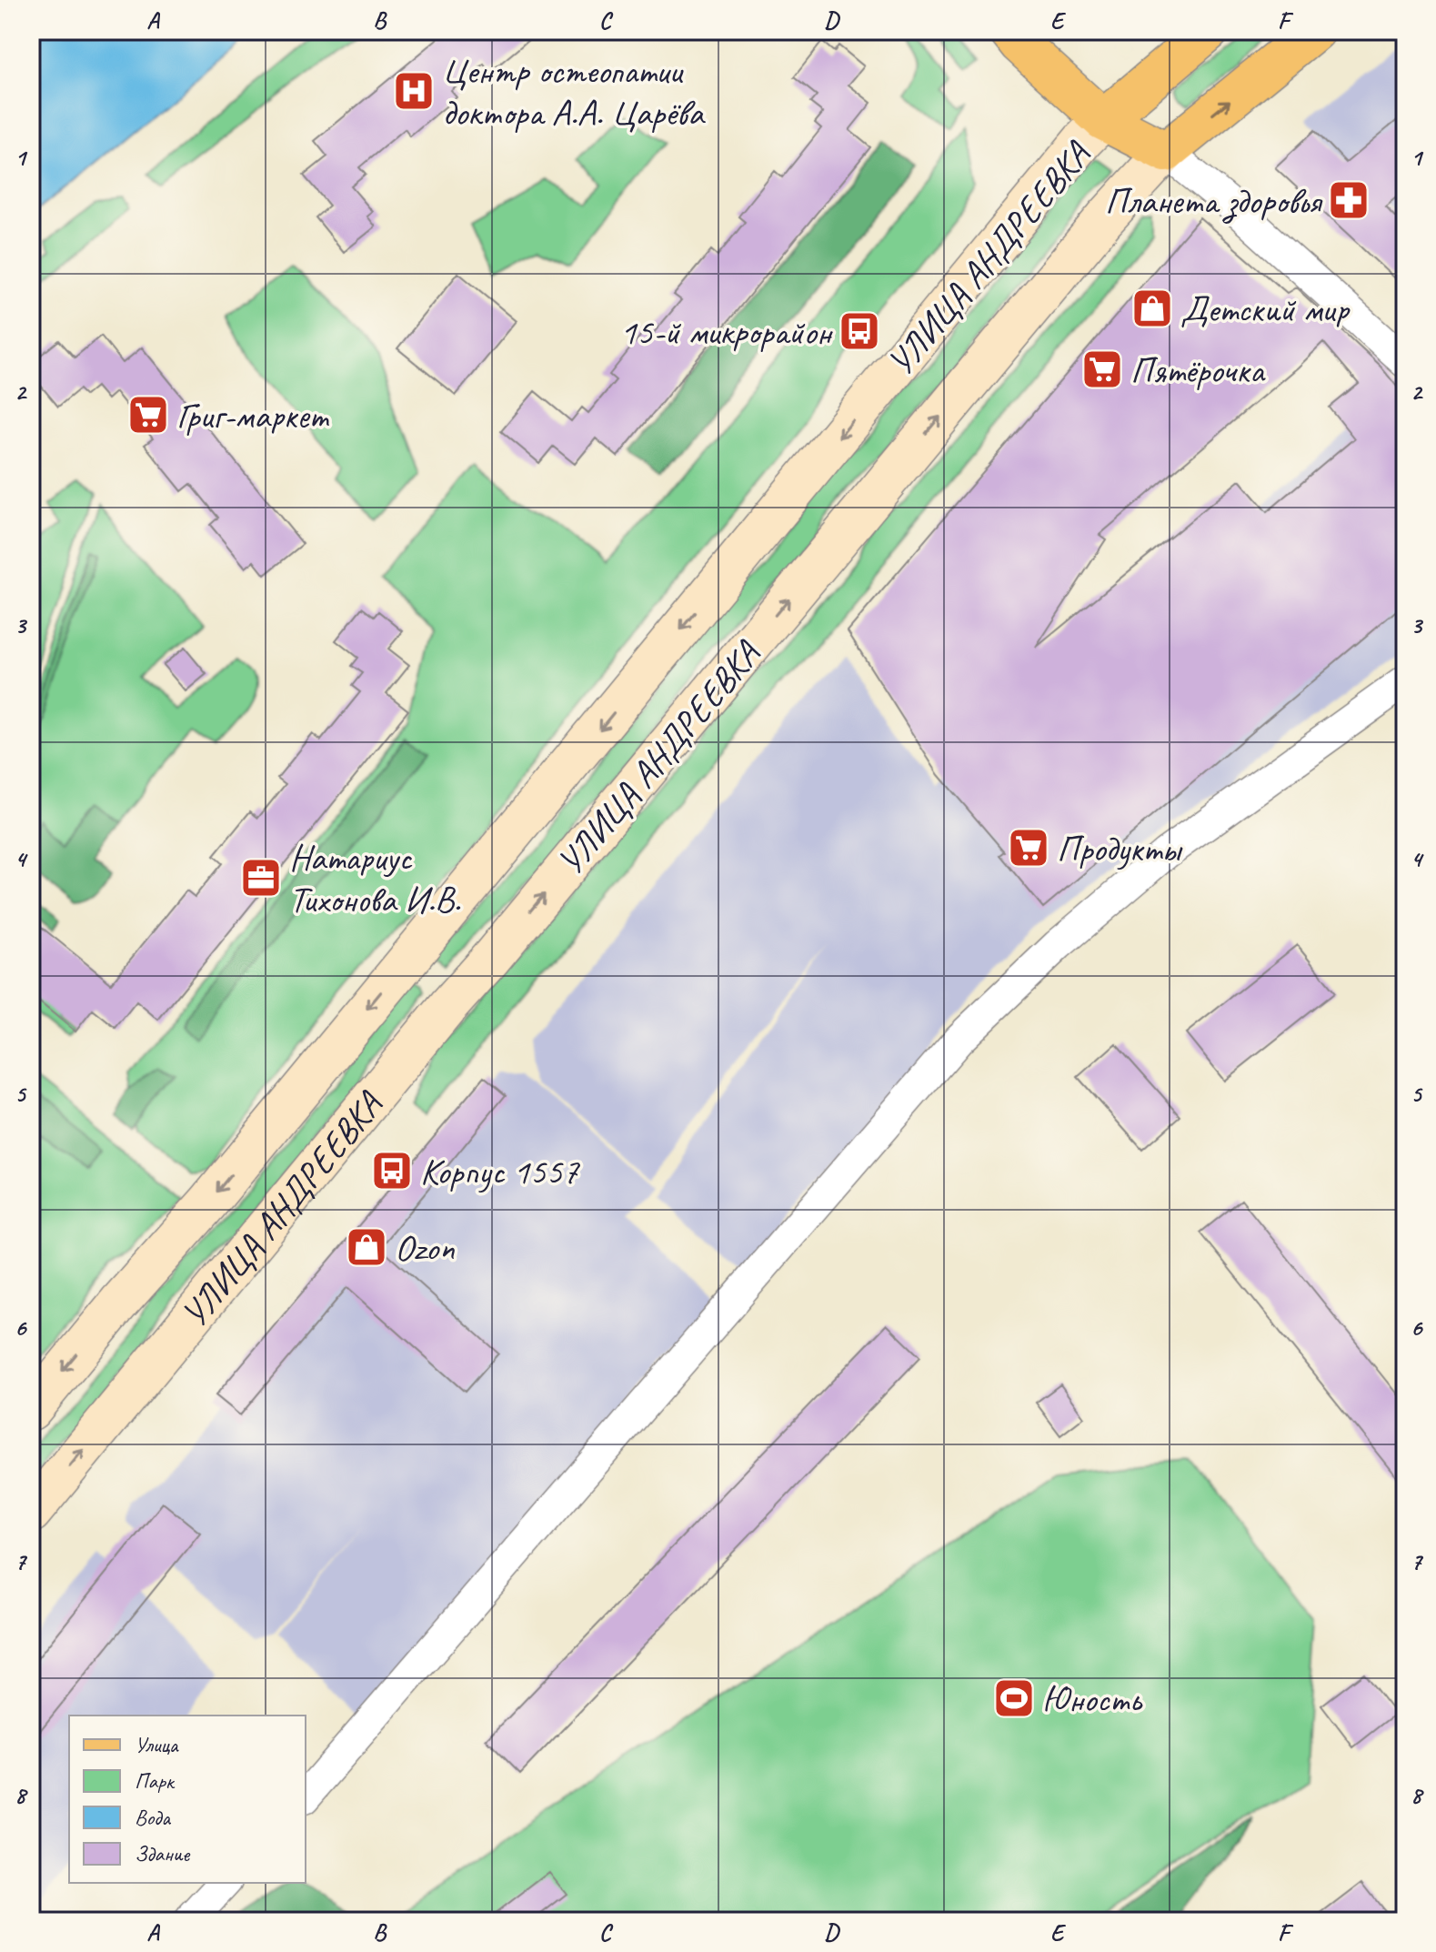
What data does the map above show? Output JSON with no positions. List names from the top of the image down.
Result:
{
  "streets": {
    "main road": ["УЛИЦА АНДРЕЕВКА"]
  },
  "places": {
    "hospital": ["Центр остеопатии доктора А.А. Царёва"],
    "pharmacy": ["Планета здоровья"],
    "shop": ["Детский мир", "Ozon"],
    "bus stop": ["15-й микрорайон", "Корпус 1557"],
    "supermarket": ["Пятёрочка", "Григ-маркет", "Продукты"],
    "office": ["Натариус Тихонова И.В."],
    "sports": ["Юность"]
  },
  "legend": [
    "Улица",
    "Парк",
    "Вода",
    "Здание"
  ],
  "grid": {
    "columns": [
      "A",
      "B",
      "C",
      "D",
      "E",
      "F"
    ],
    "rows": [
      "1",
      "2",
      "3",
      "4",
      "5",
      "6",
      "7",
      "8"
    ]
  }
}
